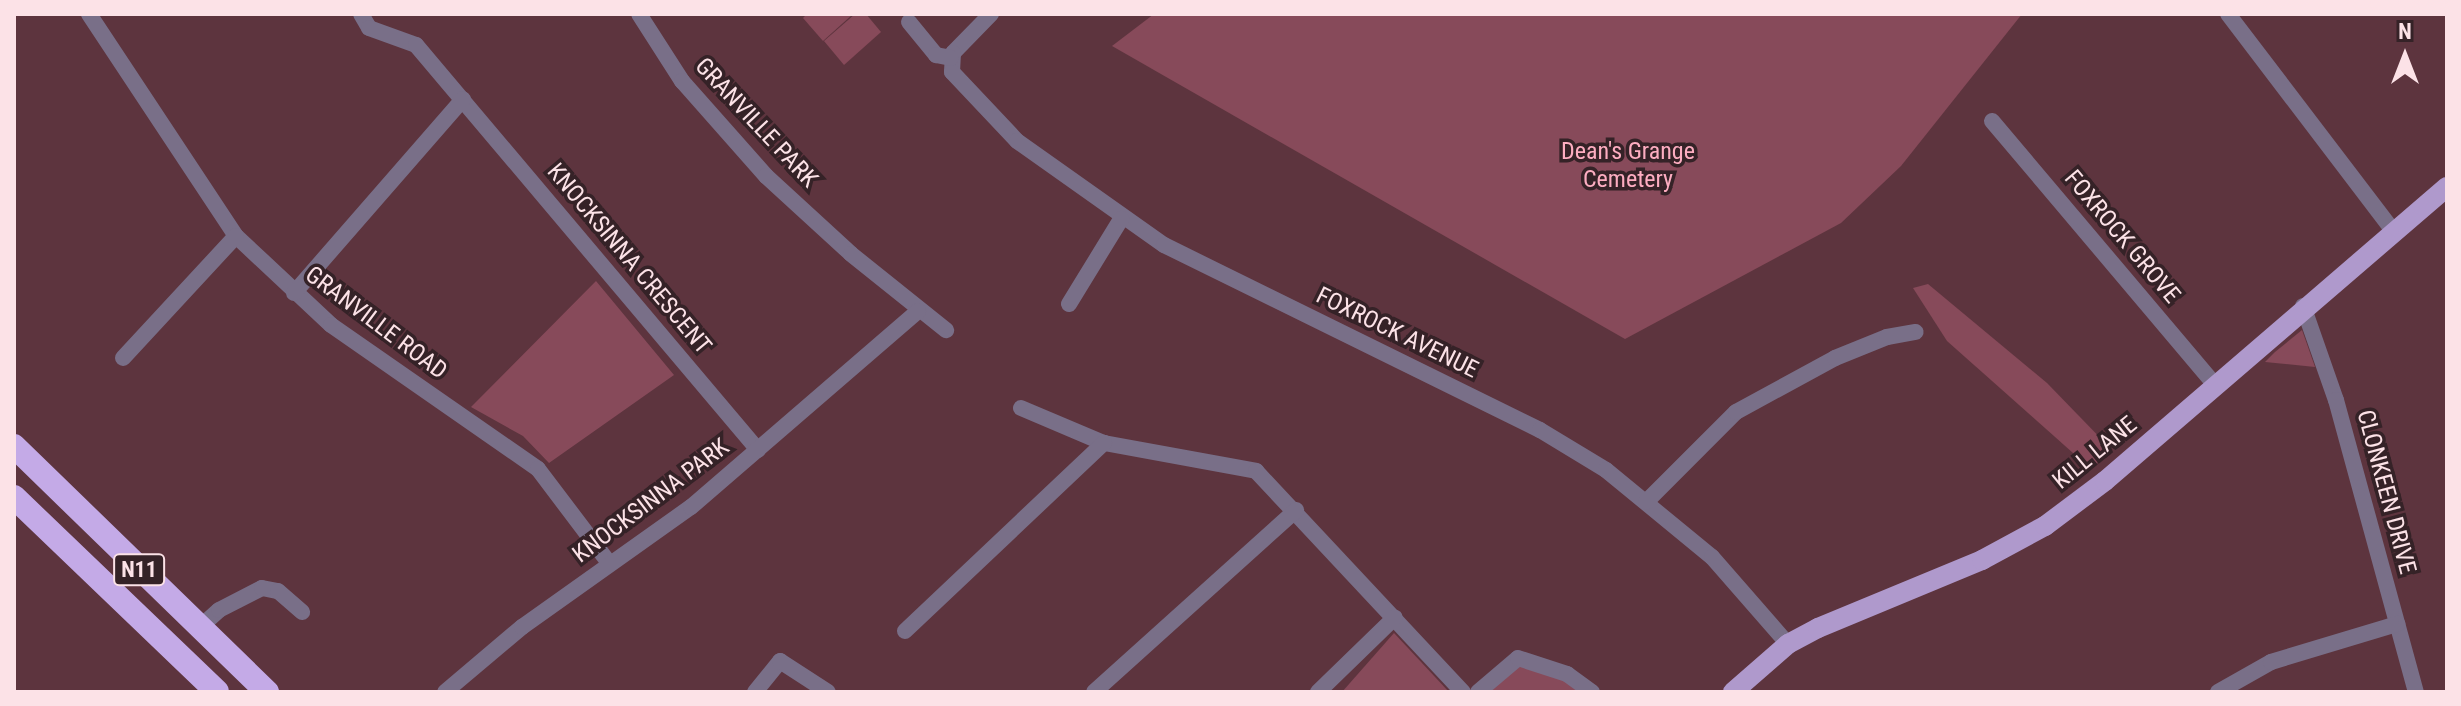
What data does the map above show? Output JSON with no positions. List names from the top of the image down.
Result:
{
  "streets": {
    "highway": ["N11"],
    "main road": ["KILL LANE"],
    "street": [
      "GRANVILLE PARK",
      "FOXROCK GROVE",
      "KNOCKSINNA CRESCENT",
      "GRANVILLE ROAD",
      "FOXROCK AVENUE",
      "CLONKEEN DRIVE",
      "KNOCKSINNA PARK"
    ]
  },
  "crossings": [
    ["GRANVILLE PARK", "KNOCKSINNA PARK"],
    ["FOXROCK GROVE", "KILL LANE"],
    ["KNOCKSINNA CRESCENT", "KNOCKSINNA PARK"],
    ["GRANVILLE ROAD", "KNOCKSINNA PARK"],
    ["FOXROCK AVENUE", "KILL LANE"],
    ["KILL LANE", "CLONKEEN DRIVE"]
  ],
  "parks": ["Dean's Grange Cemetery"],
  "north": "top"
}
